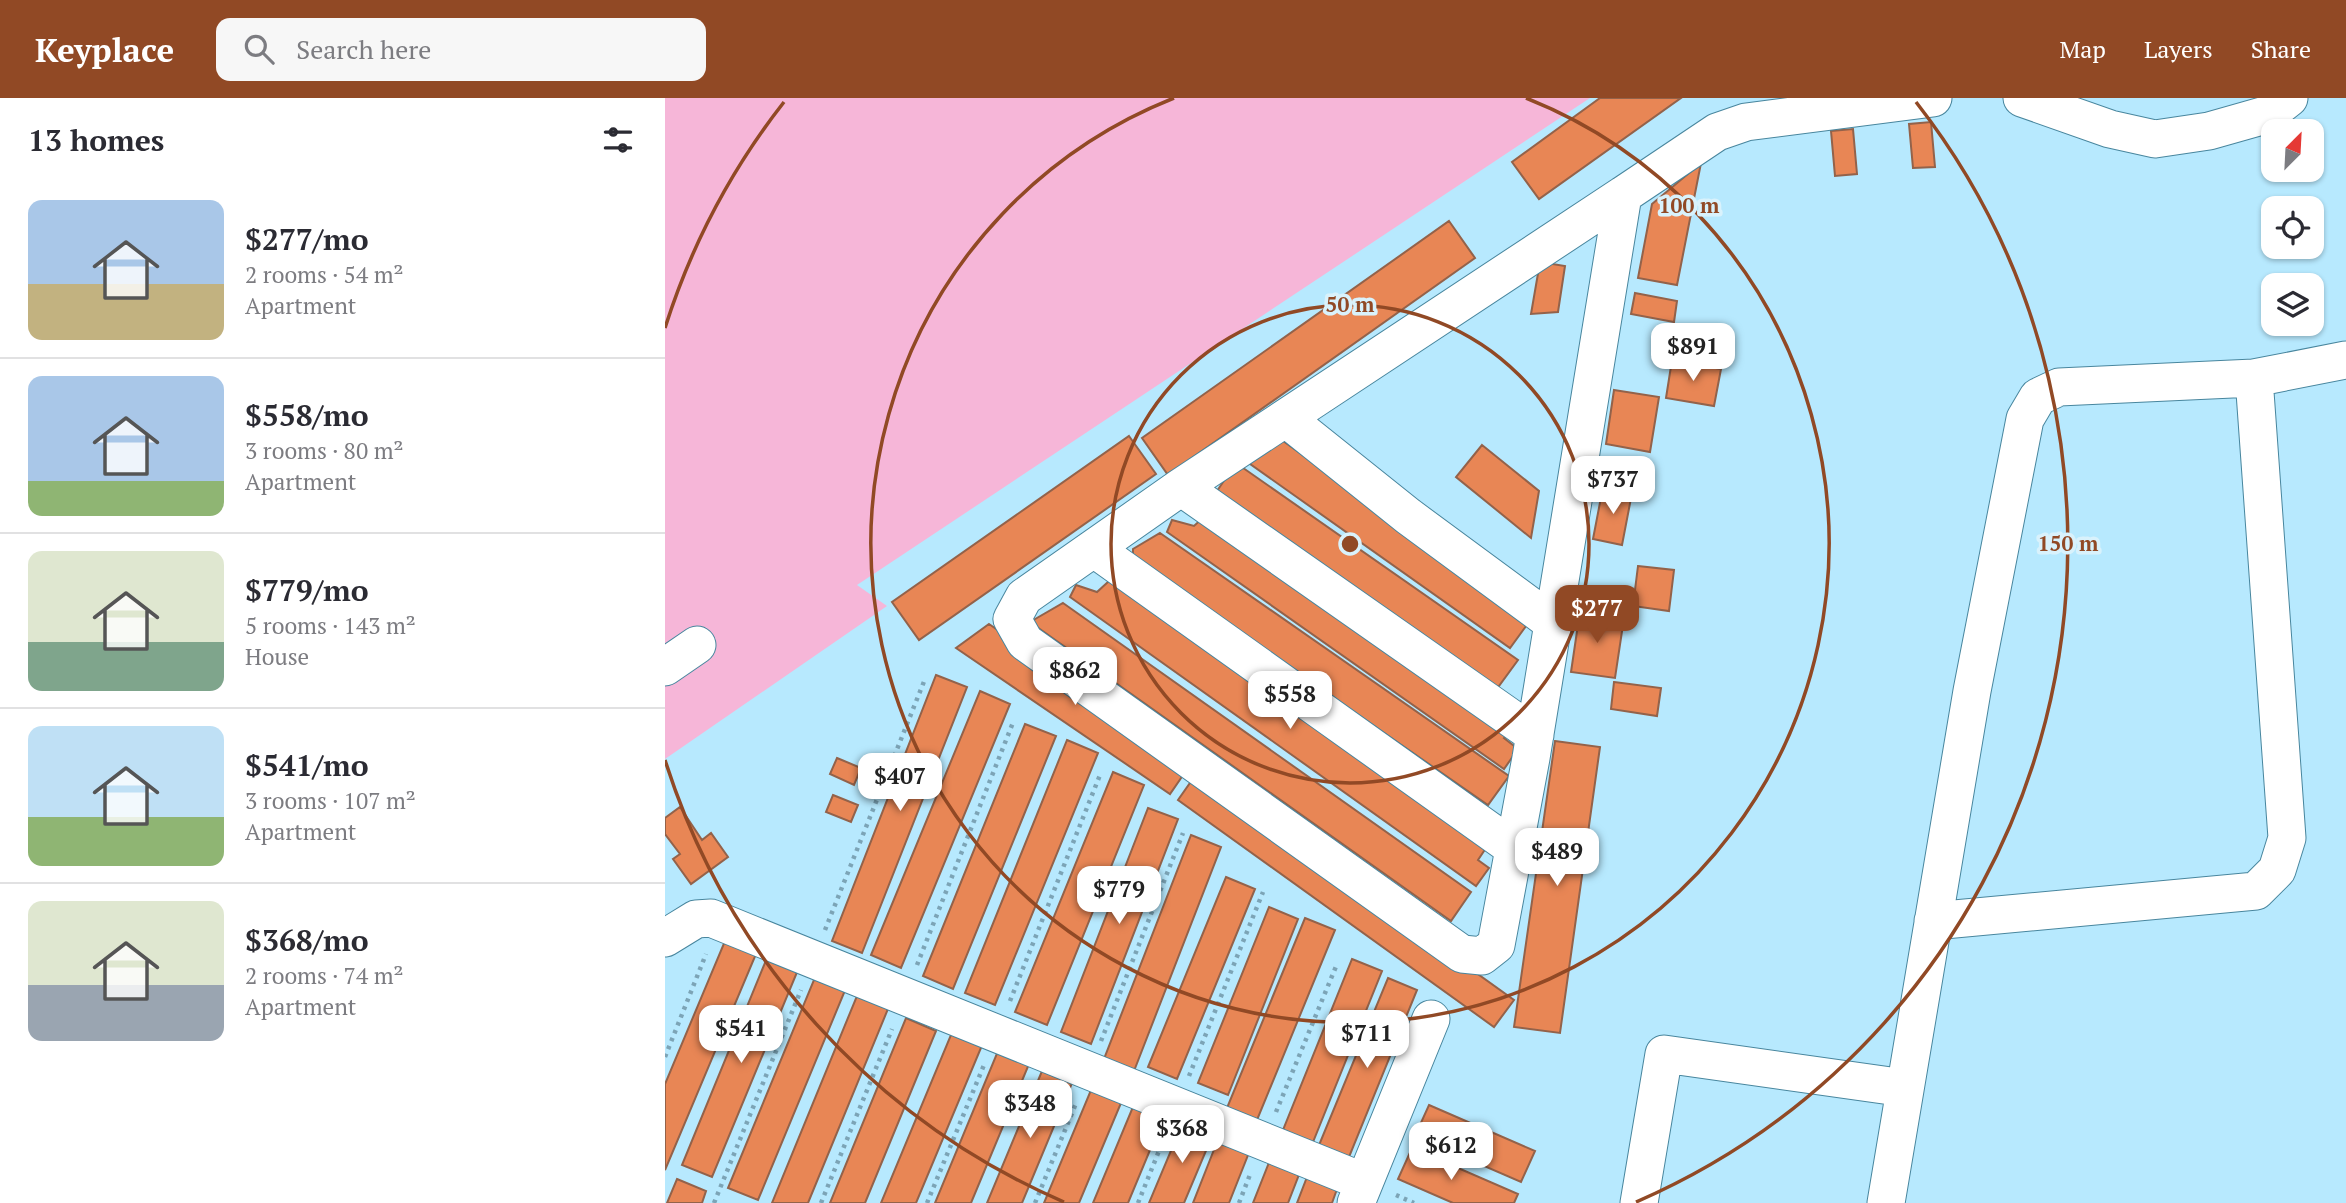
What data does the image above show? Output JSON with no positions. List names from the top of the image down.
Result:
{
  "north": "top right",
  "page": {
    "header": "Keyplace",
    "search": "Search here",
    "nav": ["Map", "Layers", "Share"],
    "heading": "13 homes",
    "list": [
      {
        "name": "$277/mo",
        "note": "2 rooms · 54 m² · Apartment"
      },
      {
        "name": "$558/mo",
        "note": "3 rooms · 80 m² · Apartment"
      },
      {
        "name": "$779/mo",
        "note": "5 rooms · 143 m² · House"
      },
      {
        "name": "$541/mo",
        "note": "3 rooms · 107 m² · Apartment"
      },
      {
        "name": "$368/mo",
        "note": "2 rooms · 74 m² · Apartment"
      }
    ],
    "price": [
      "$891",
      "$737",
      "$277",
      "$862",
      "$558",
      "$407",
      "$489",
      "$779",
      "$541",
      "$711",
      "$348",
      "$368",
      "$612"
    ]
  },
  "rings": ["100 m", "50 m", "150 m"]
}
